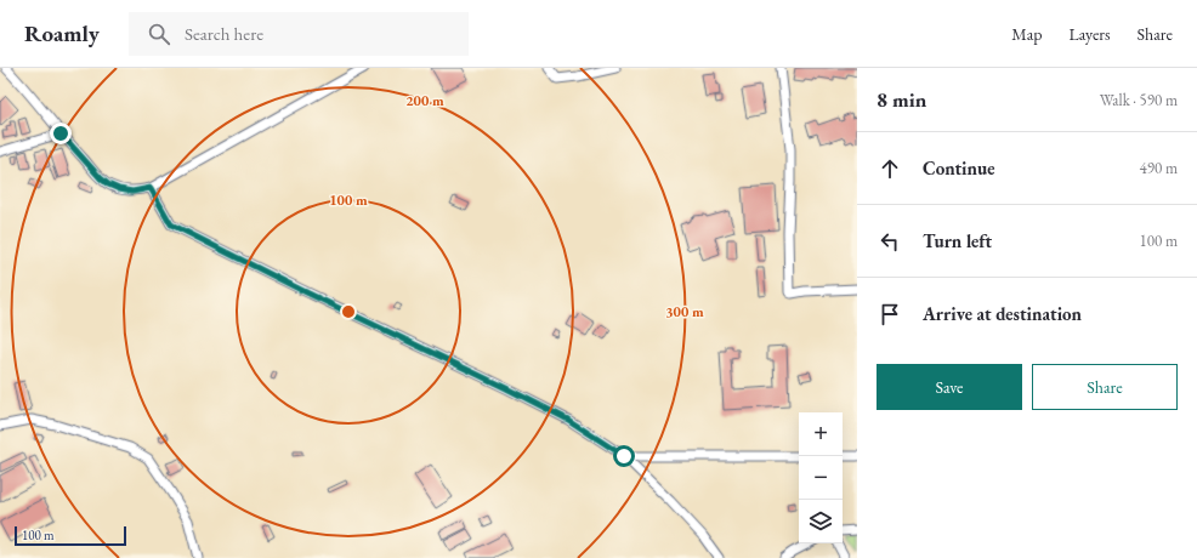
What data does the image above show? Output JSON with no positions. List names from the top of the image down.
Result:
{
  "scale_bar": "100 m",
  "page": {
    "header": "Roamly",
    "search": "Search here",
    "nav": ["Map", "Layers", "Share"],
    "heading": ["8 min", "Walk · 590 m"],
    "list": [
      ["Continue", "490 m"],
      ["Turn left", "100 m"],
      "Arrive at destination"
    ],
    "buttons": ["Save", "Share"],
    "map_buttons": ["+", "−"],
    "scale": "100 m"
  },
  "rings": ["200 m", "100 m", "300 m"]
}
